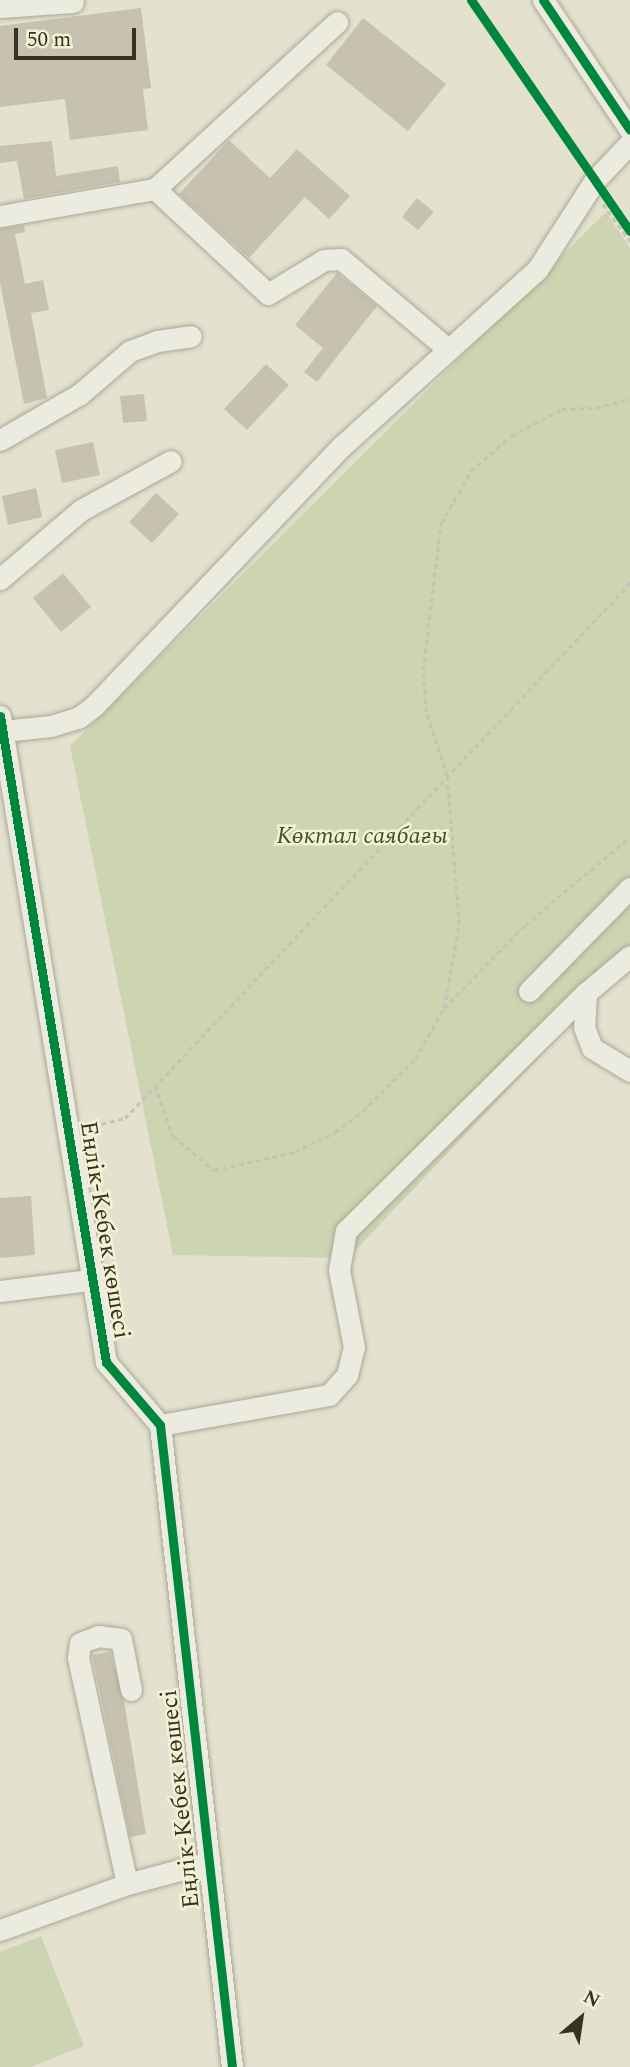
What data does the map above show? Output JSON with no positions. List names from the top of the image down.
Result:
{
  "streets": {
    "street": ["Еңлік-Кебек көшесі"]
  },
  "parks": ["Көктал саябағы"],
  "scale_bar": "50 m",
  "north": "top right"
}
